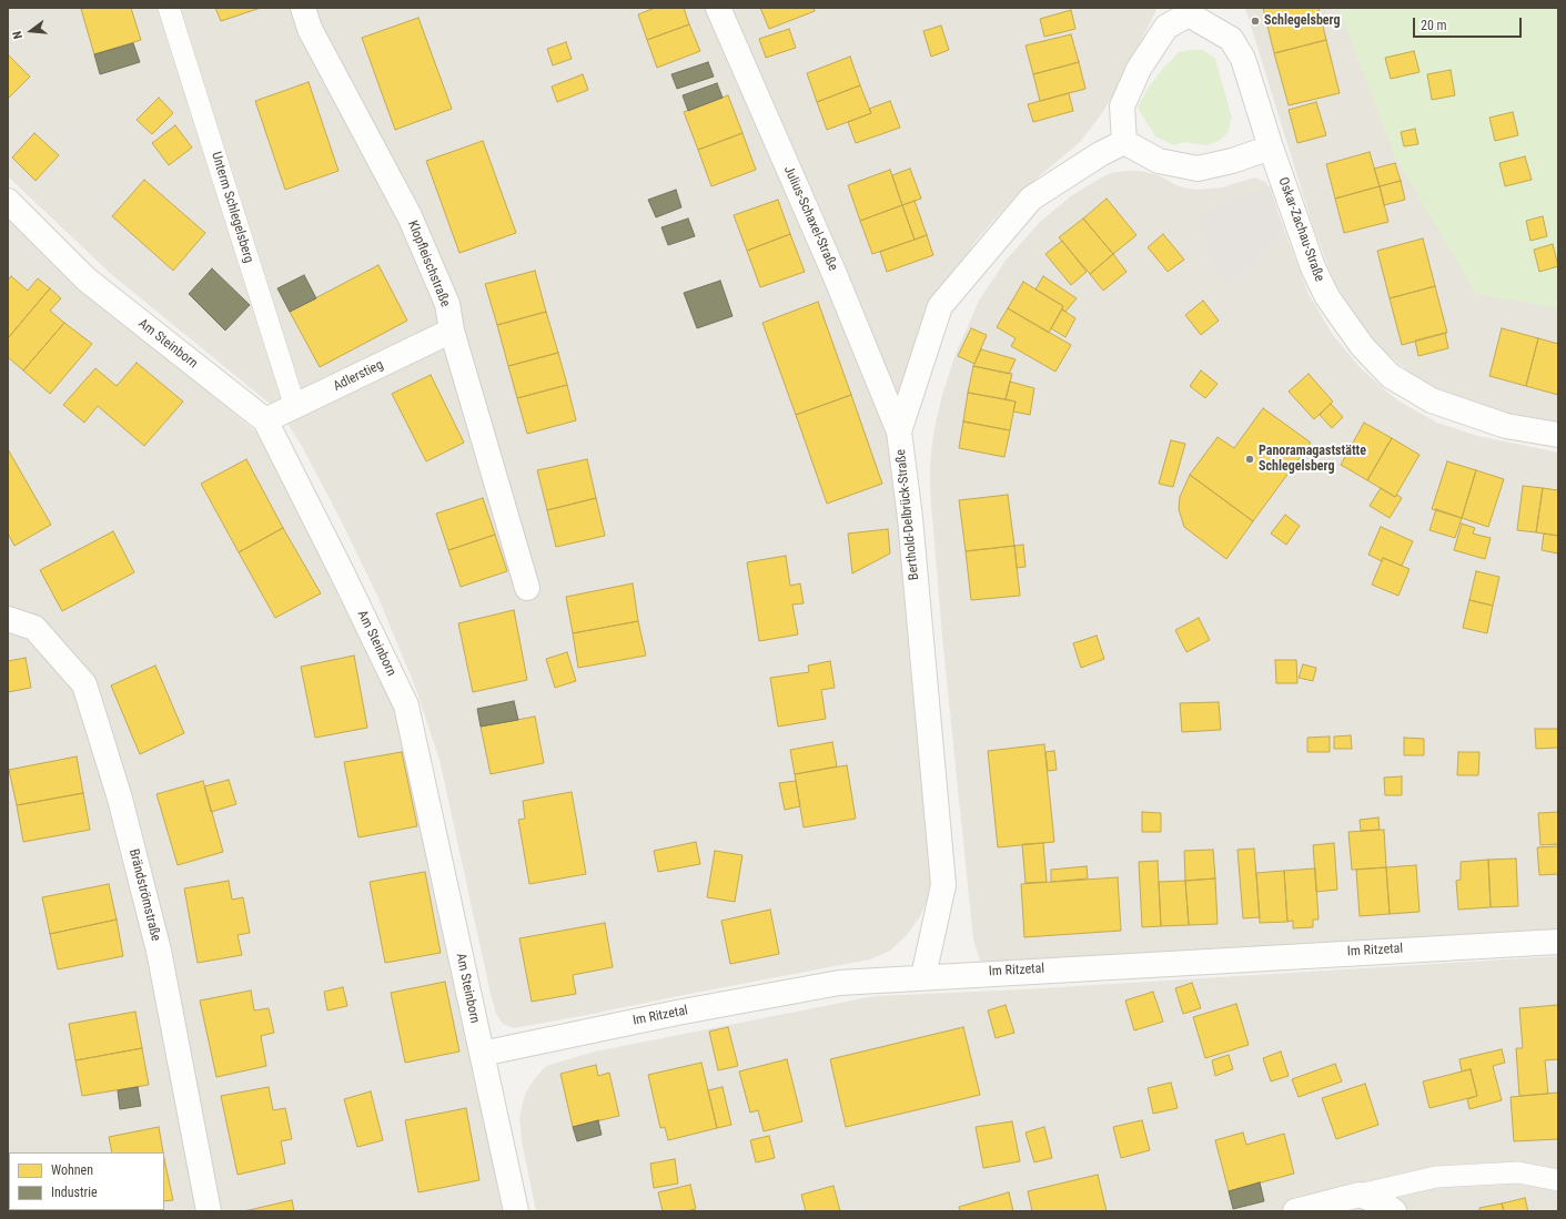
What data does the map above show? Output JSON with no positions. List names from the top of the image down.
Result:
{
  "streets": {
    "street": [
      "Julius-Schaxel-Straße",
      "Oskar-Zachau-Straße",
      "Klopfleischstraße",
      "Am Steinborn",
      "Adlerstieg",
      "Berthold-Delbrück-Straße",
      "Brändströmstraße",
      "Im Ritzetal"
    ],
    "lane": ["Unterm Schlegelsberg"]
  },
  "crossings": [
    ["Unterm Schlegelsberg", "Adlerstieg"],
    ["Julius-Schaxel-Straße", "Berthold-Delbrück-Straße"],
    ["Oskar-Zachau-Straße", "Berthold-Delbrück-Straße"],
    ["Klopfleischstraße", "Adlerstieg"],
    ["Am Steinborn", "Adlerstieg"],
    ["Am Steinborn", "Im Ritzetal"],
    ["Berthold-Delbrück-Straße", "Im Ritzetal"]
  ],
  "places": ["Schlegelsberg", "Panoramagaststätte Schlegelsberg"],
  "legend": ["Wohnen", "Industrie"],
  "scale_bar": "20 m",
  "north": "left"
}
